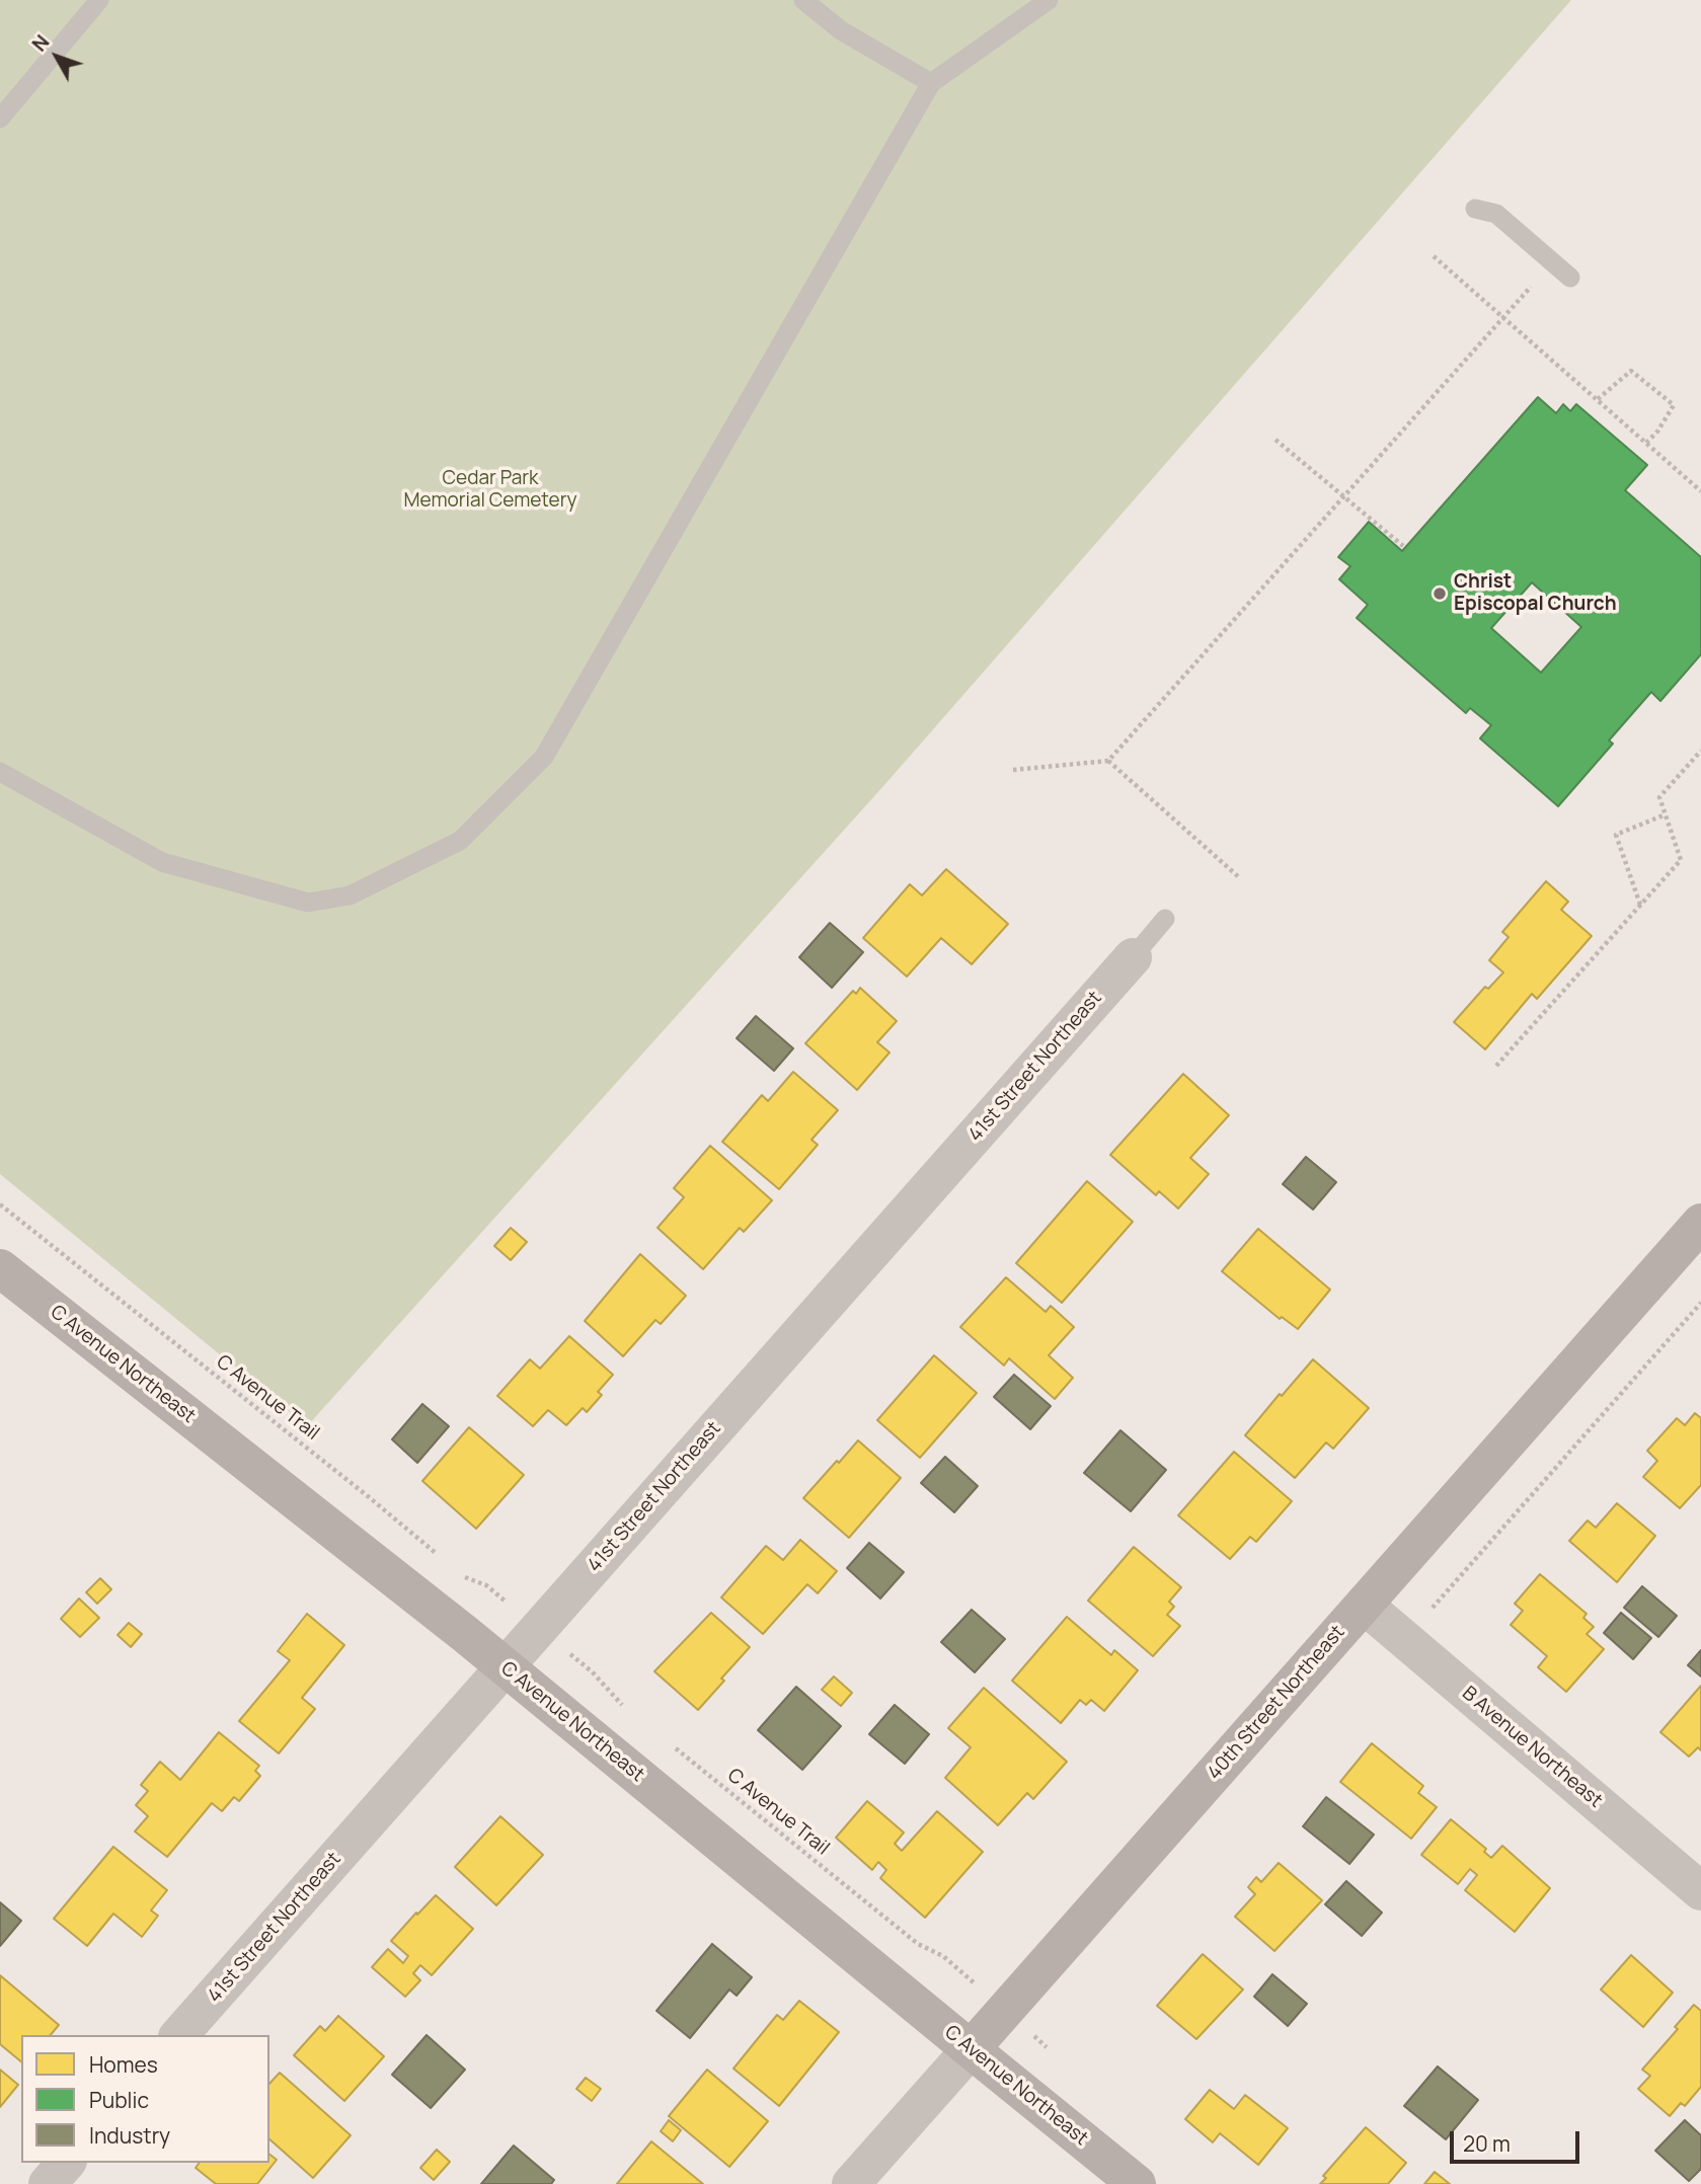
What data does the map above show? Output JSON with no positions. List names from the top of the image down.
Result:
{
  "streets": {
    "street": [
      "41st Street Northeast",
      "C Avenue Northeast",
      "40th Street Northeast",
      "B Avenue Northeast"
    ],
    "path": ["C Avenue Trail"]
  },
  "crossings": [
    ["41st Street Northeast", "C Avenue Northeast"],
    ["C Avenue Northeast", "40th Street Northeast"],
    ["40th Street Northeast", "B Avenue Northeast"]
  ],
  "parks": ["Cedar Park Memorial Cemetery"],
  "places": ["Christ Episcopal Church"],
  "legend": ["Homes", "Public", "Industry"],
  "scale_bar": "20 m",
  "north": "top left"
}
